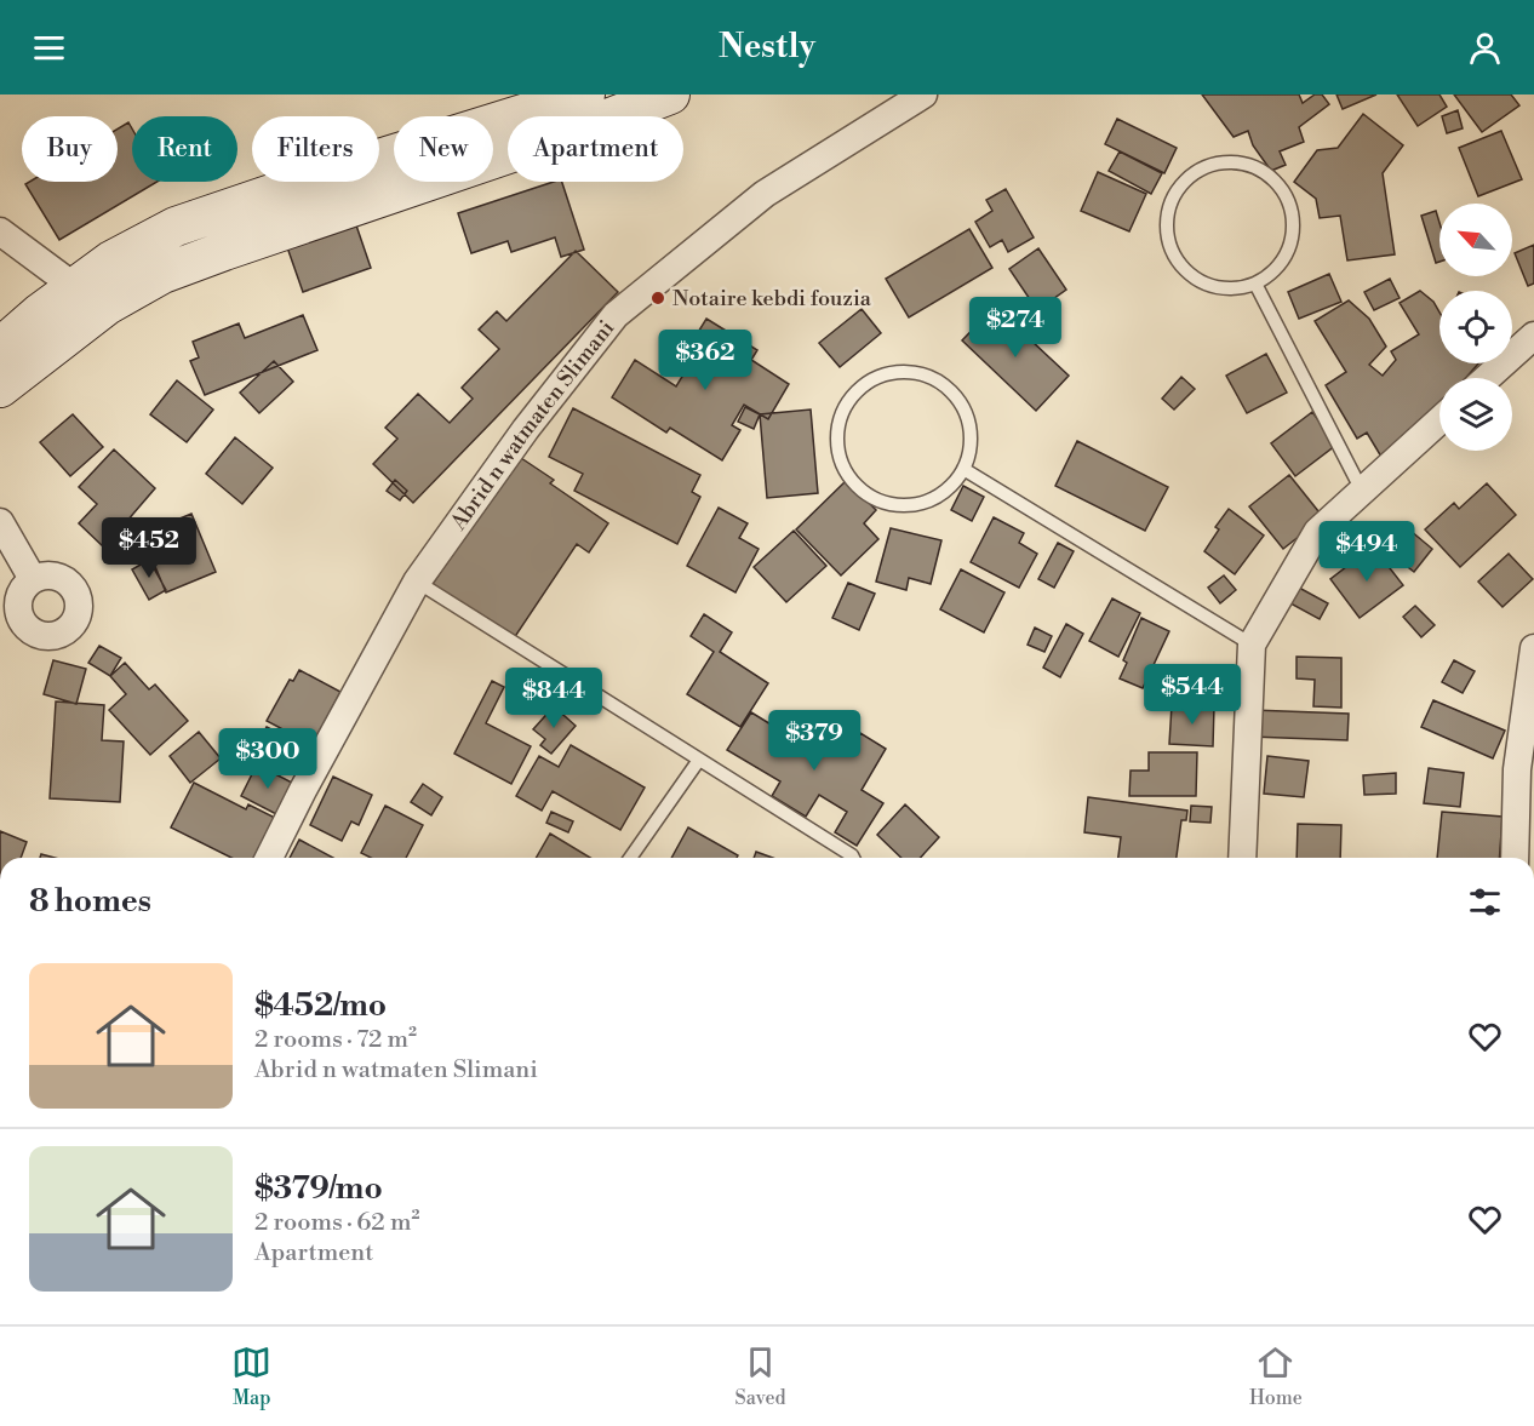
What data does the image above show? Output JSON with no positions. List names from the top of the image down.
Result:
{
  "streets": {
    "street": ["Abrid n watmaten Slimani"]
  },
  "places": ["Notaire kebdi fouzia"],
  "north": "top left",
  "page": {
    "header": "Nestly",
    "chip": [
      "Buy",
      "Rent",
      "Filters",
      "New",
      "Apartment"
    ],
    "price": [
      "$274",
      "$362",
      "$452",
      "$494",
      "$544",
      "$844",
      "$379",
      "$300"
    ],
    "heading": "8 homes",
    "list": [
      {
        "name": "$452/mo",
        "note": "2 rooms · 72 m² · Abrid n watmaten Slimani"
      },
      {
        "name": "$379/mo",
        "note": "2 rooms · 62 m² · Apartment"
      }
    ],
    "tabs": ["Map", "Saved", "Home"]
  }
}
